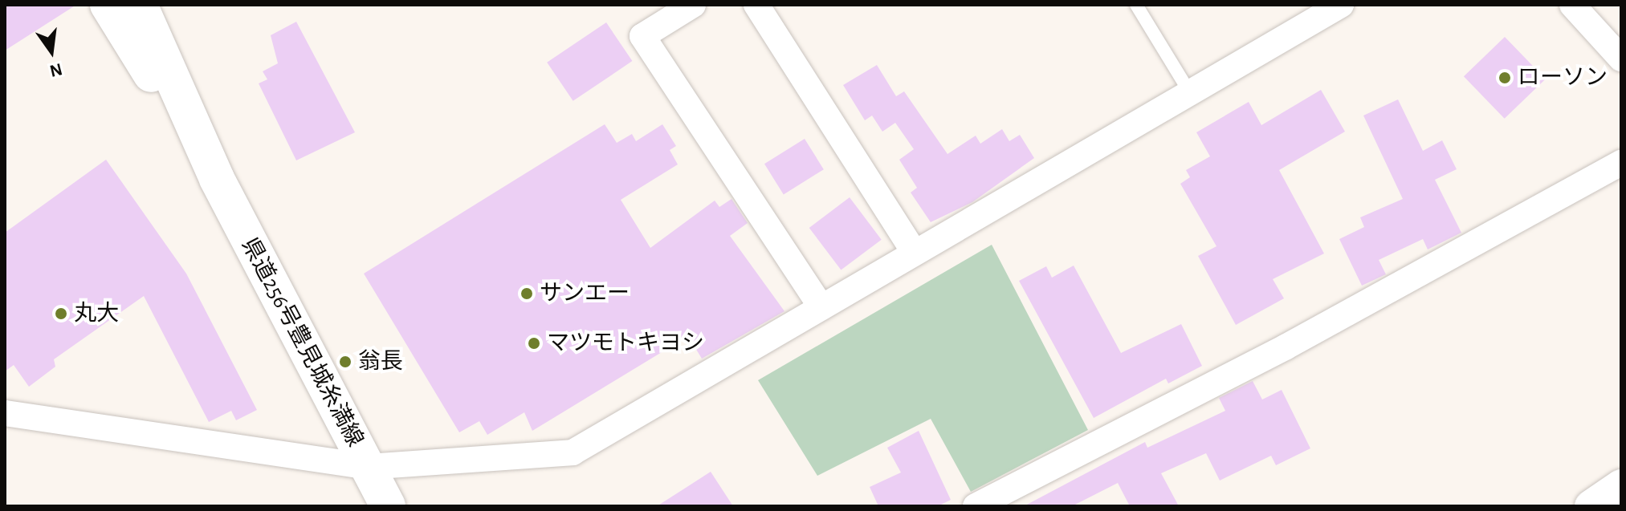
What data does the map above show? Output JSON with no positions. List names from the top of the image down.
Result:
{
  "streets": {
    "main road": ["県道256号豊見城糸満線"]
  },
  "places": [
    "ローソン",
    "サンエー",
    "丸大",
    "マツモトキヨシ",
    "翁長"
  ],
  "north": "bottom"
}
